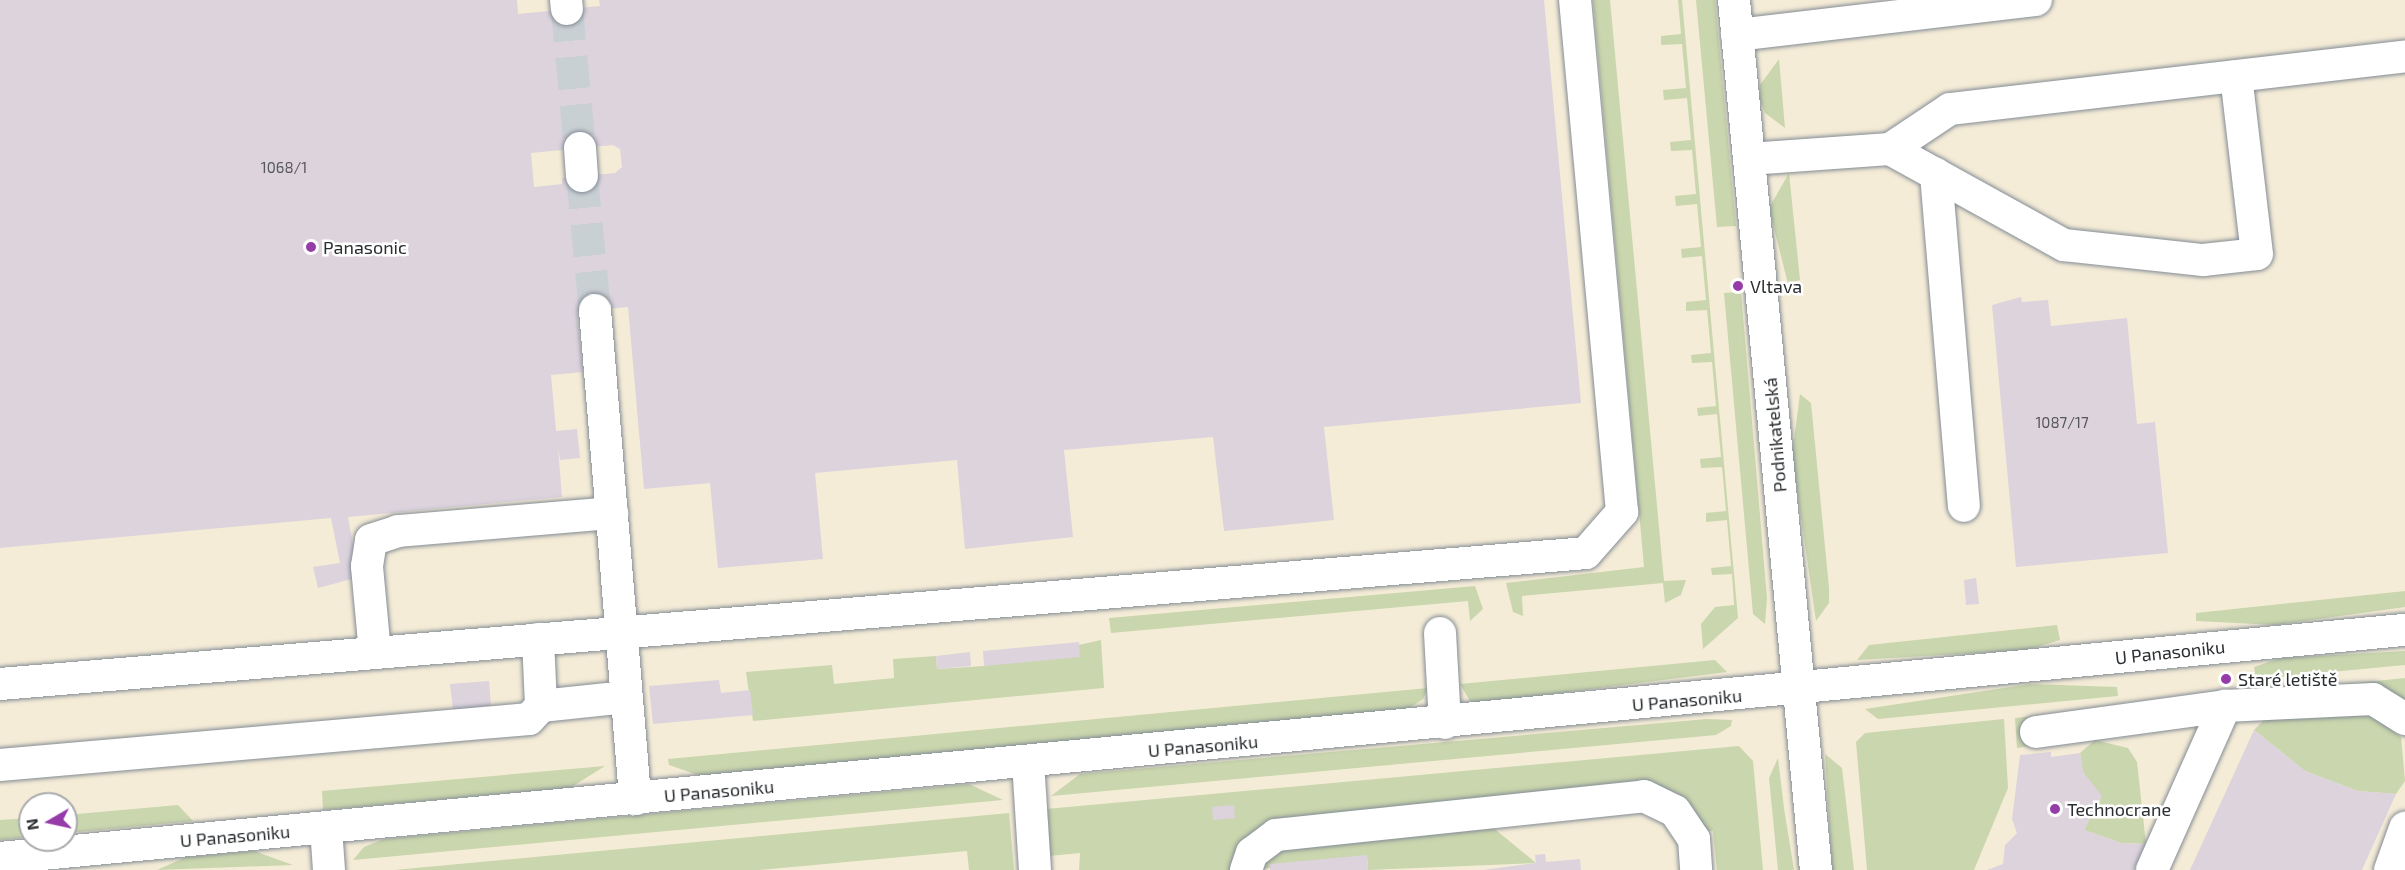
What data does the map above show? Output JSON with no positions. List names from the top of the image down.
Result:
{
  "streets": {
    "street": ["Podnikatelská", "U Panasoniku"]
  },
  "crossings": [
    ["Podnikatelská", "U Panasoniku"]
  ],
  "places": [
    "Panasonic",
    "Vltava",
    "Staré letiště",
    "Technocrane"
  ],
  "house_numbers": ["1068/1", "1087/17"],
  "north": "left"
}
